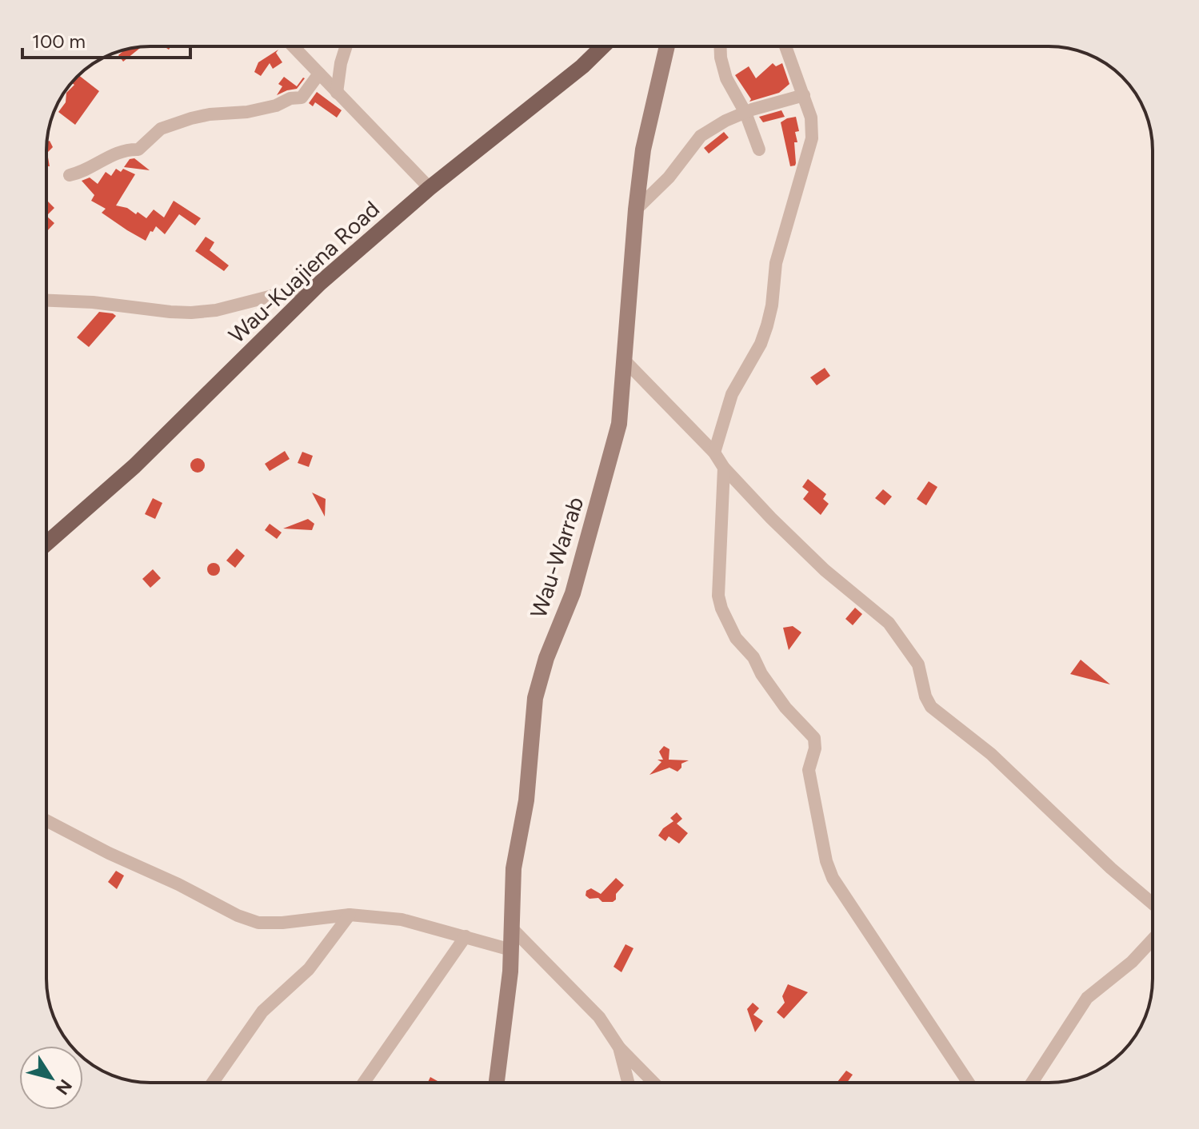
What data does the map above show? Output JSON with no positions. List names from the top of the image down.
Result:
{
  "streets": {
    "main road": ["Wau-Kuajiena Road", "Wau-Warrab"]
  },
  "scale_bar": "100 m",
  "north": "bottom right"
}
